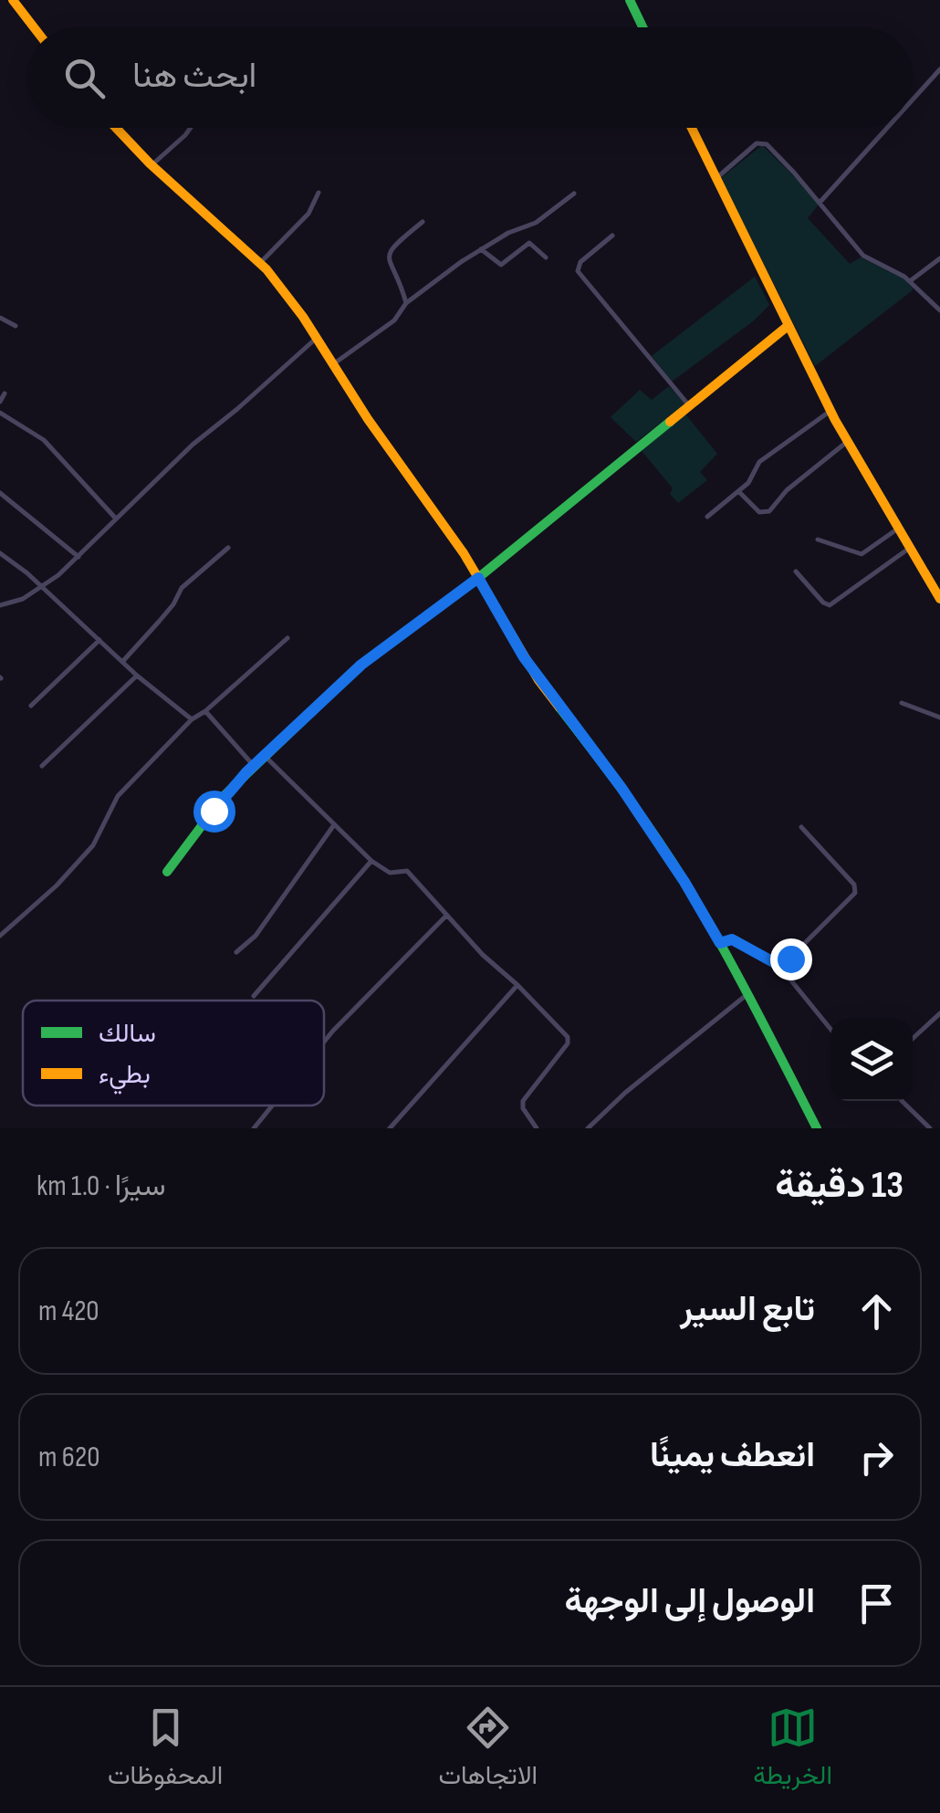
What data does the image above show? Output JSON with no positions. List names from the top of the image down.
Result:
{
  "legend": ["سالك", "بطيء"],
  "page": {
    "search": "ابحث هنا",
    "heading": ["13 دقيقة", "سيرًا · 1.0 km"],
    "list": [
      ["تابع السير", "420 m"],
      ["انعطف يمينًا", "620 m"],
      "الوصول إلى الوجهة"
    ],
    "nav": ["الخريطة", "الاتجاهات", "المحفوظات"]
  }
}
